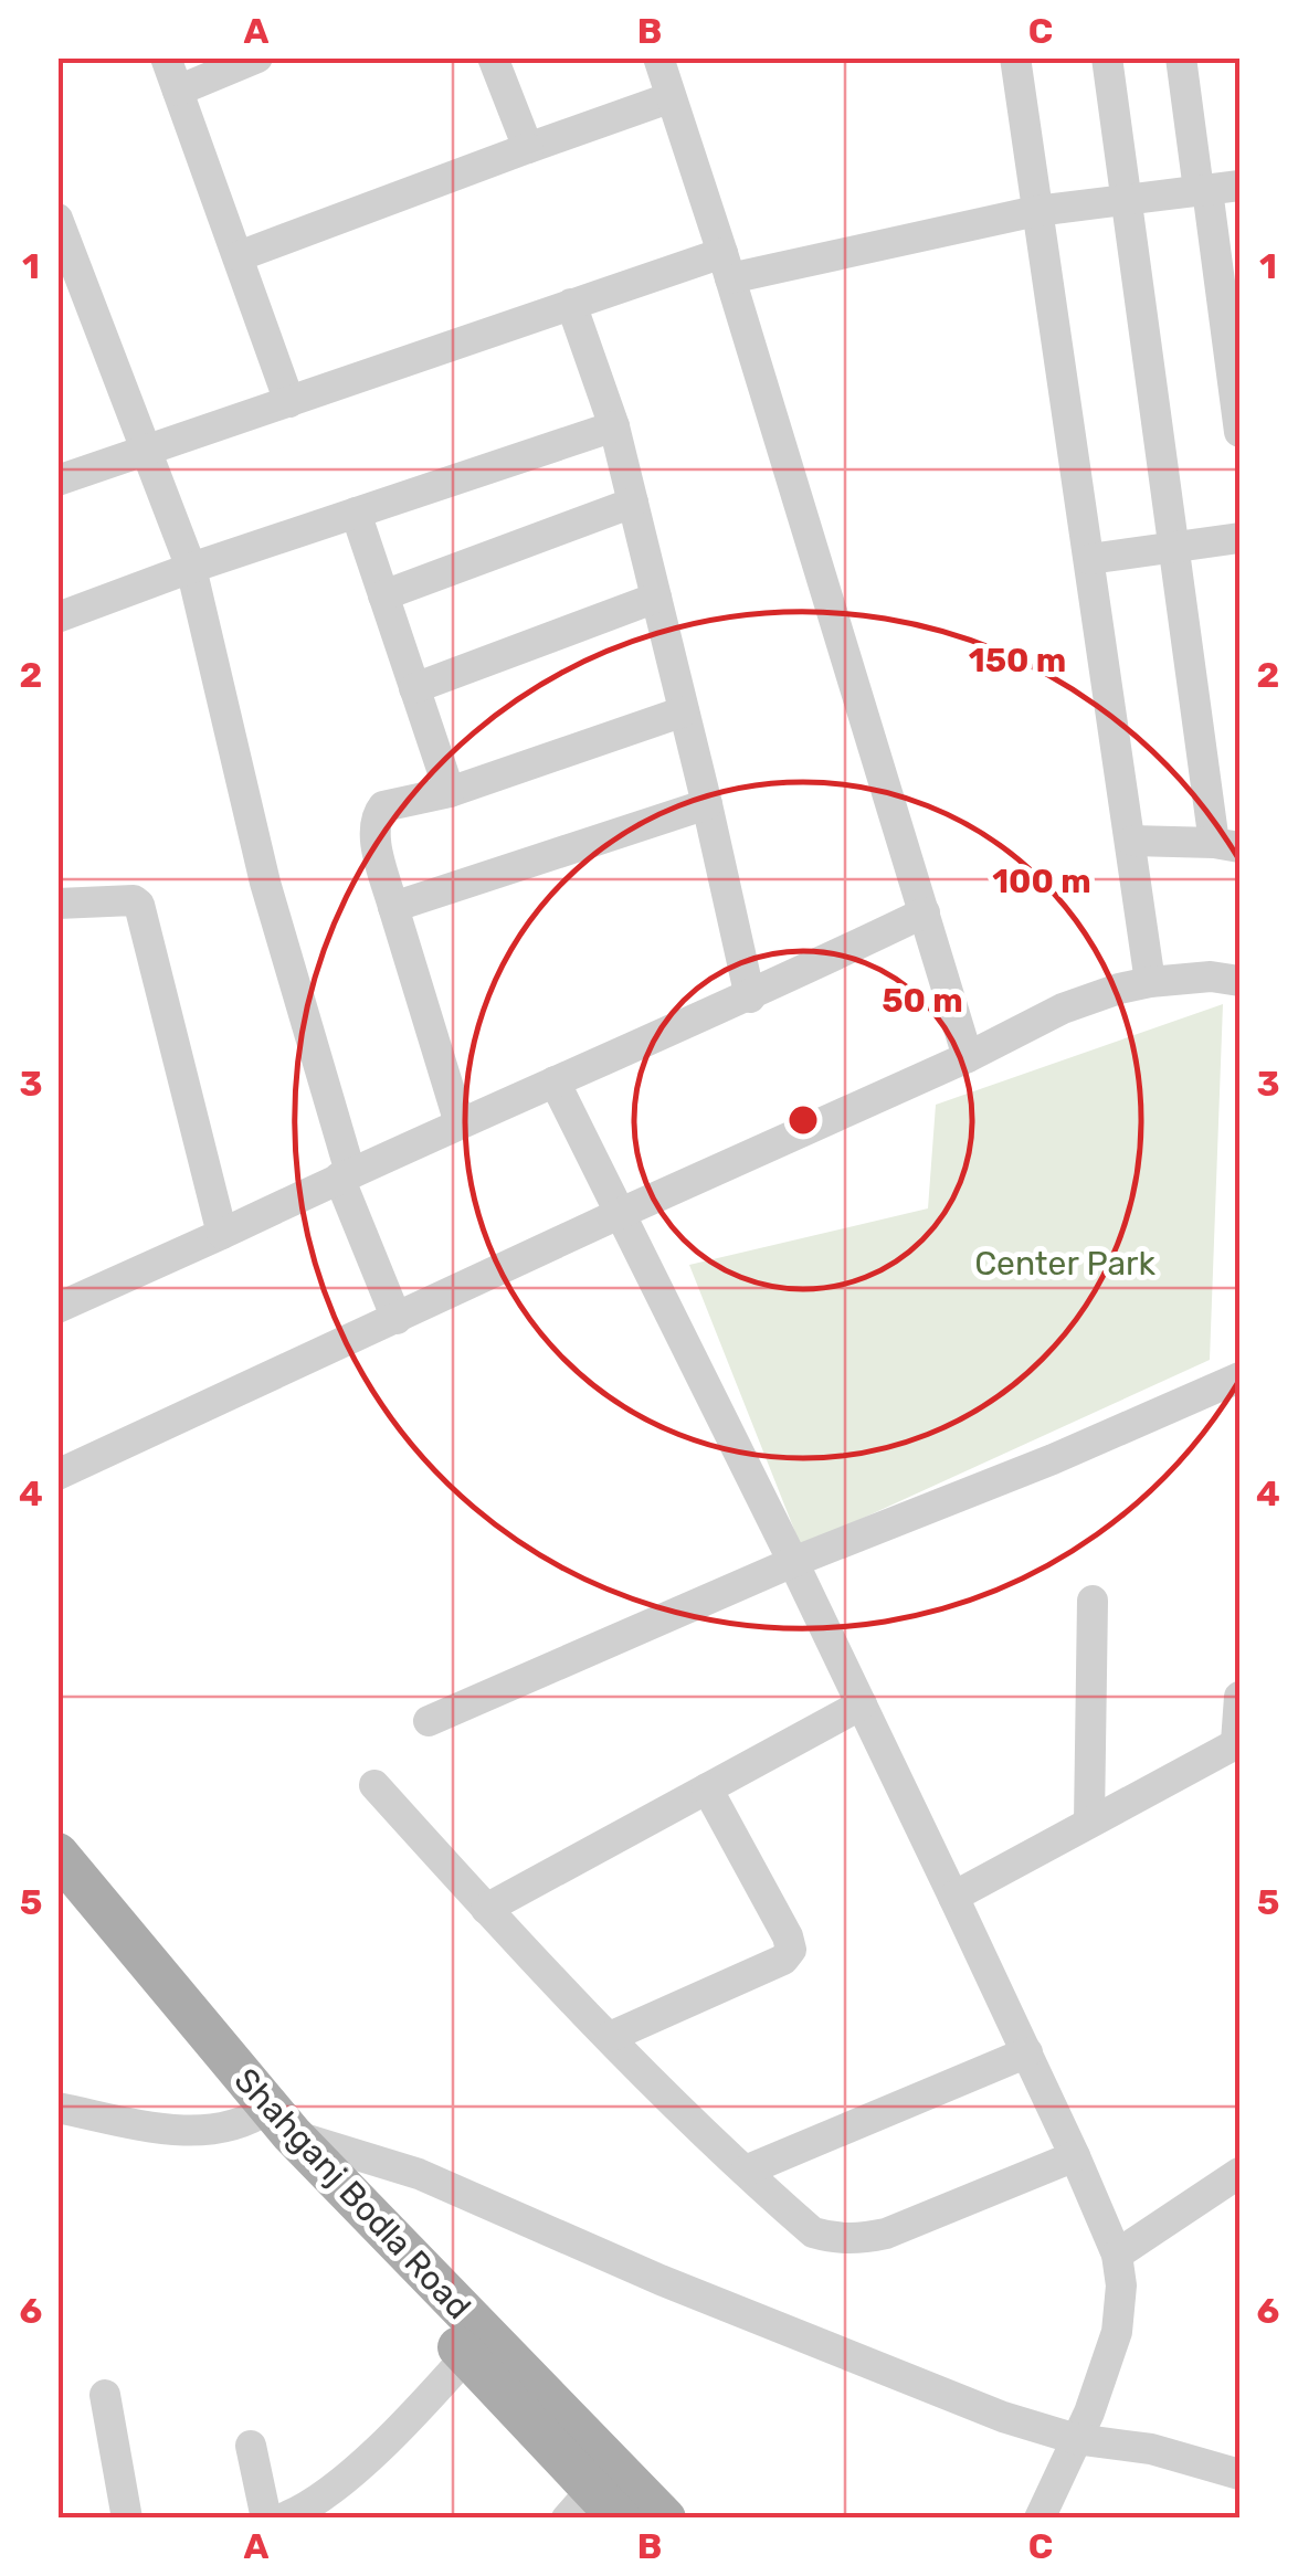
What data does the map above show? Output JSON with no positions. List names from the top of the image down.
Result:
{
  "streets": {
    "main road": ["Shahganj Bodla Road"]
  },
  "parks": ["Center Park"],
  "grid": {
    "columns": ["A", "B", "C"],
    "rows": [
      "1",
      "2",
      "3",
      "4",
      "5",
      "6"
    ]
  },
  "rings": ["150 m", "100 m", "50 m"]
}
